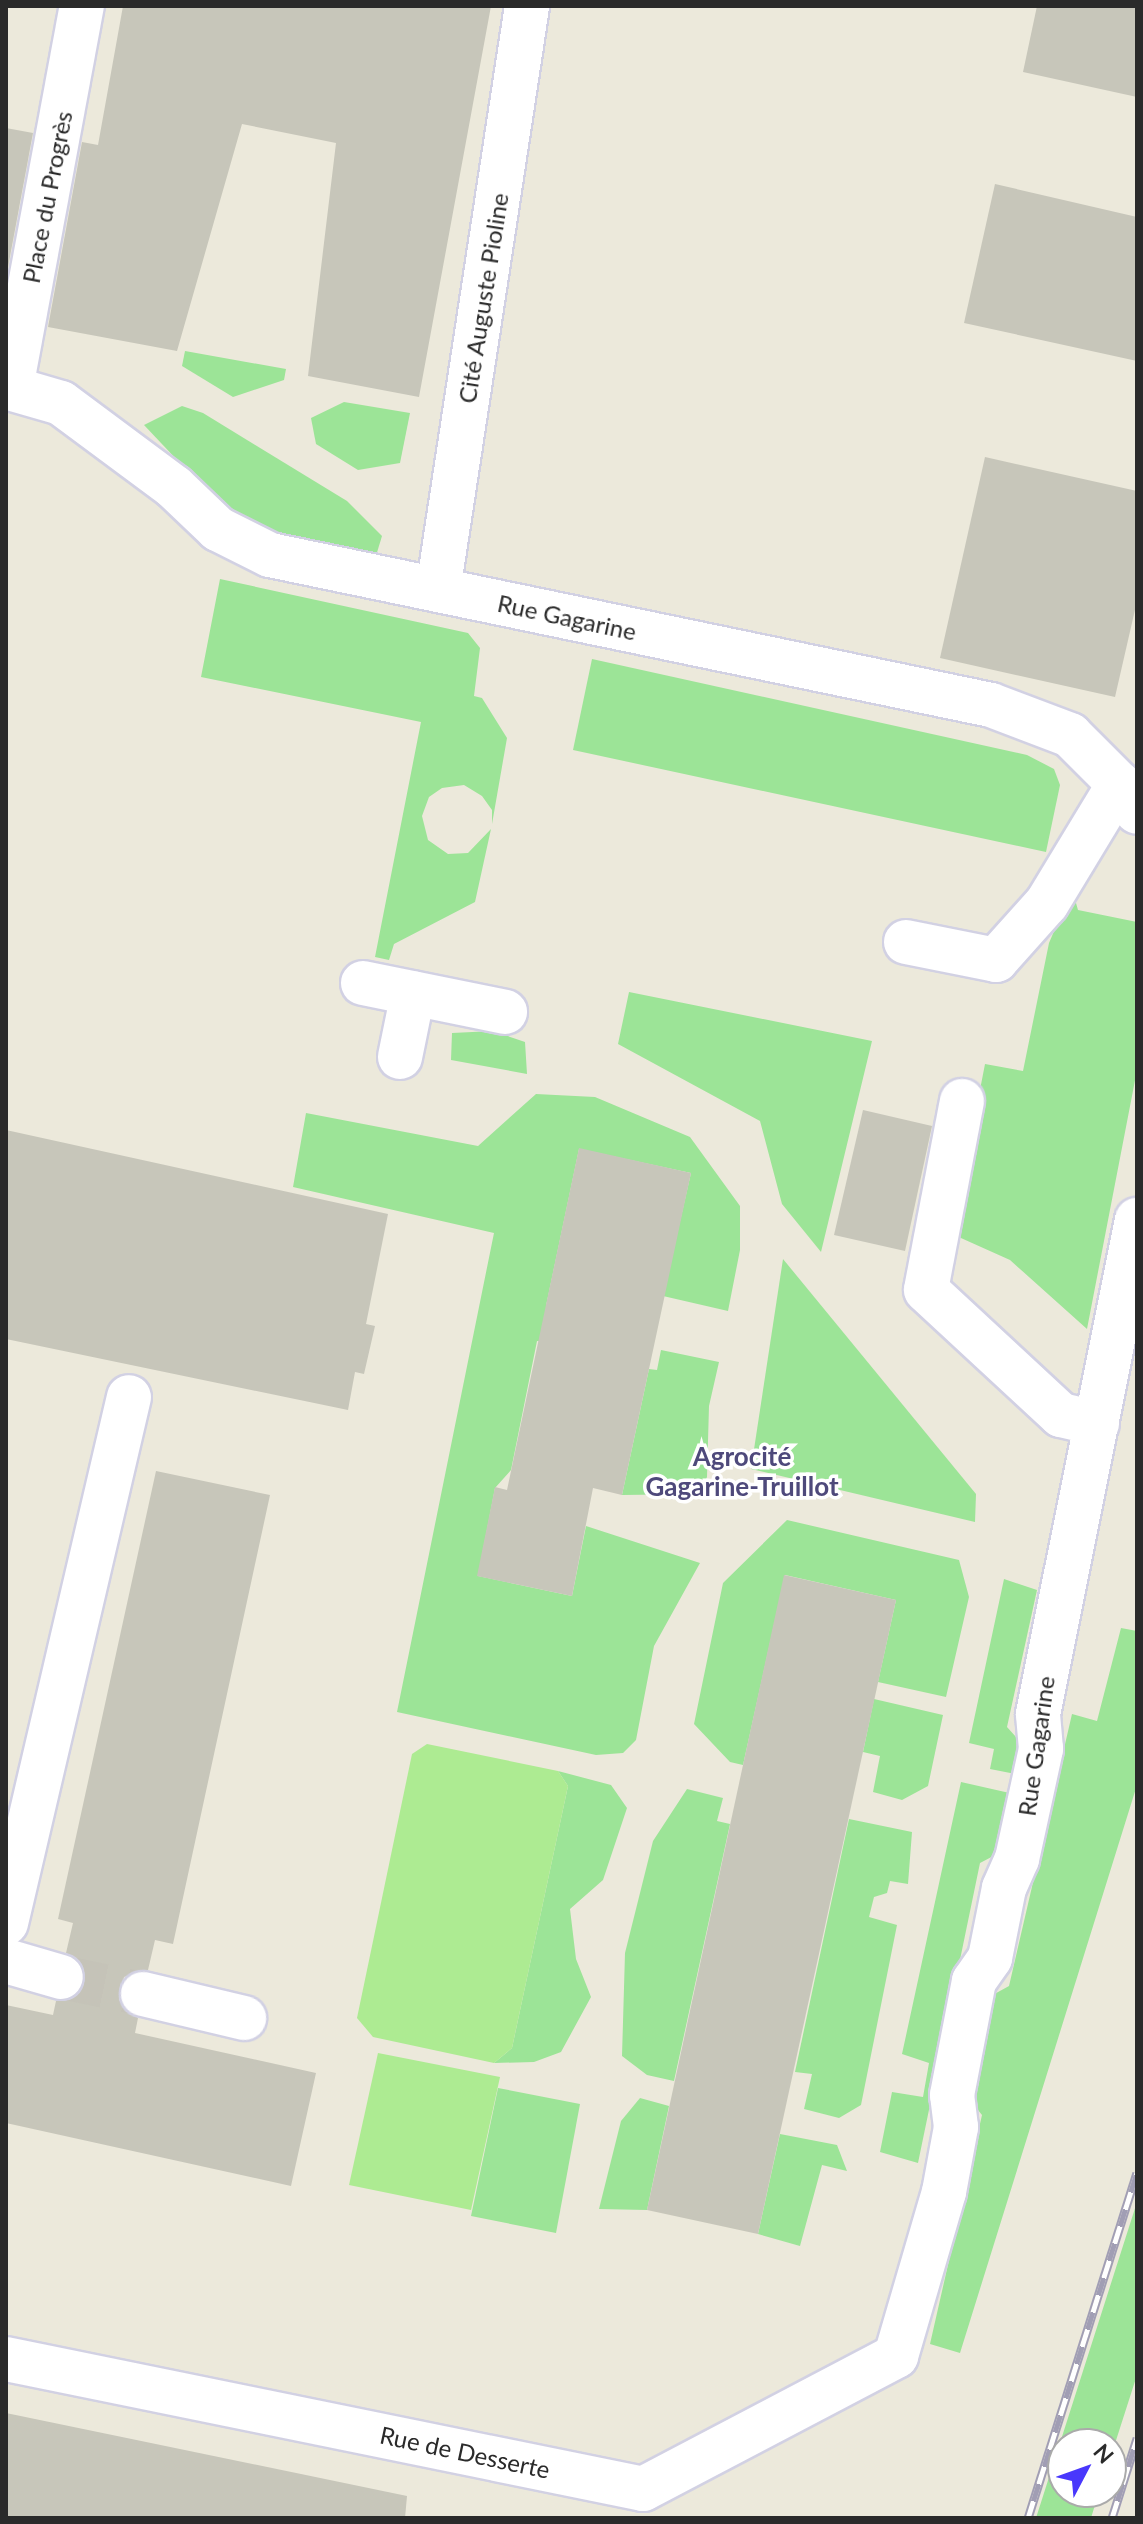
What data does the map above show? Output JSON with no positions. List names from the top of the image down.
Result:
{
  "streets": {
    "street": [
      "Place du Progrès",
      "Cité Auguste Pioline",
      "Rue Gagarine",
      "Rue de Desserte"
    ]
  },
  "crossings": [
    ["Place du Progrès", "Rue Gagarine"],
    ["Cité Auguste Pioline", "Rue Gagarine"],
    ["Rue Gagarine", "Rue de Desserte"]
  ],
  "districts": ["Agrocité Gagarine-Truillot"],
  "north": "top right"
}
